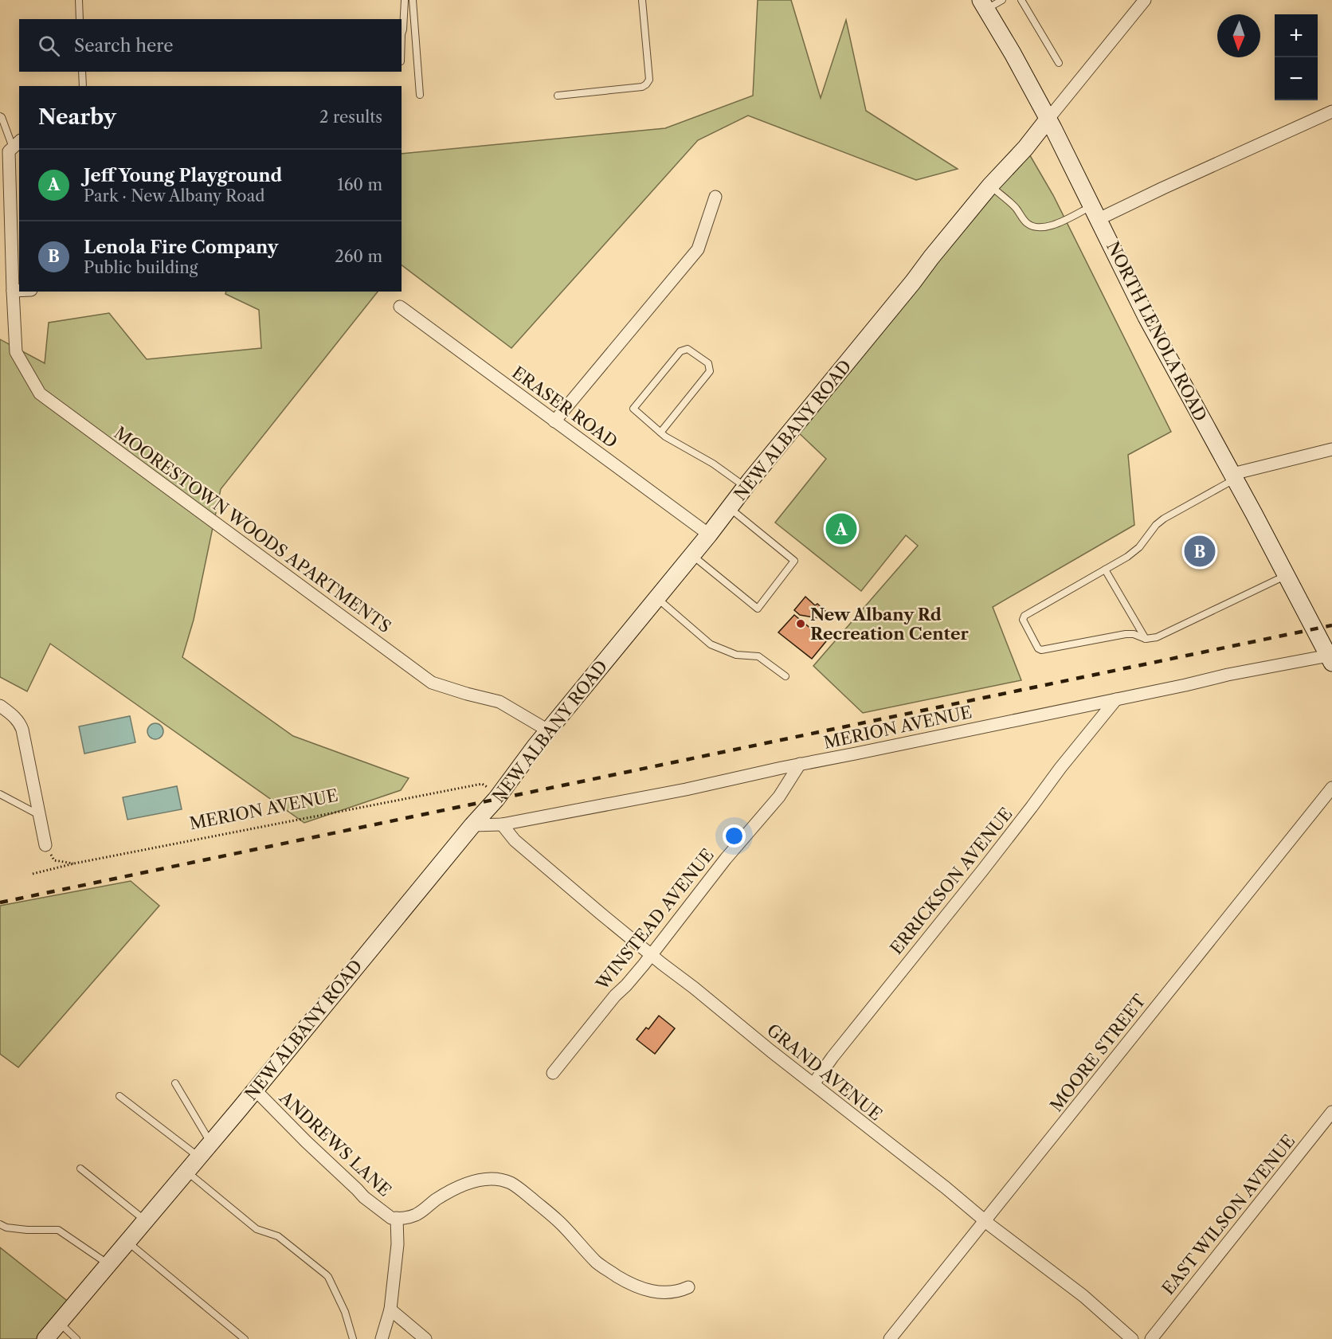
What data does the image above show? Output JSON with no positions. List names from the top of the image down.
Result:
{
  "streets": {
    "main road": ["NORTH LENOLA ROAD", "NEW ALBANY ROAD"],
    "street": [
      "ERASER ROAD",
      "MOORESTOWN WOODS APARTMENTS",
      "MERION AVENUE",
      "ERRICKSON AVENUE",
      "WINSTEAD AVENUE",
      "MOORE STREET",
      "GRAND AVENUE",
      "ANDREWS LANE",
      "EAST WILSON AVENUE"
    ]
  },
  "crossings": [
    ["NORTH LENOLA ROAD", "NEW ALBANY ROAD"],
    ["NORTH LENOLA ROAD", "MERION AVENUE"],
    ["ERASER ROAD", "NEW ALBANY ROAD"],
    ["NEW ALBANY ROAD", "MOORESTOWN WOODS APARTMENTS"],
    ["NEW ALBANY ROAD", "MERION AVENUE"],
    ["NEW ALBANY ROAD", "ANDREWS LANE"],
    ["MERION AVENUE", "ERRICKSON AVENUE"],
    ["MERION AVENUE", "WINSTEAD AVENUE"],
    ["MERION AVENUE", "GRAND AVENUE"],
    ["ERRICKSON AVENUE", "GRAND AVENUE"],
    ["WINSTEAD AVENUE", "GRAND AVENUE"],
    ["MOORE STREET", "GRAND AVENUE"]
  ],
  "places": ["New Albany Rd Recreation Center"],
  "north": "bottom",
  "page": {
    "map_buttons": ["+", "−"],
    "search": "Search here",
    "heading": ["Nearby", "2 results"],
    "list": [
      {
        "mark": "A",
        "name": "Jeff Young Playground",
        "note": "Park · New Albany Road",
        "value": "160 m"
      },
      {
        "mark": "B",
        "name": "Lenola Fire Company",
        "note": "Public building",
        "value": "260 m"
      }
    ],
    "pins": ["A", "B"]
  }
}
